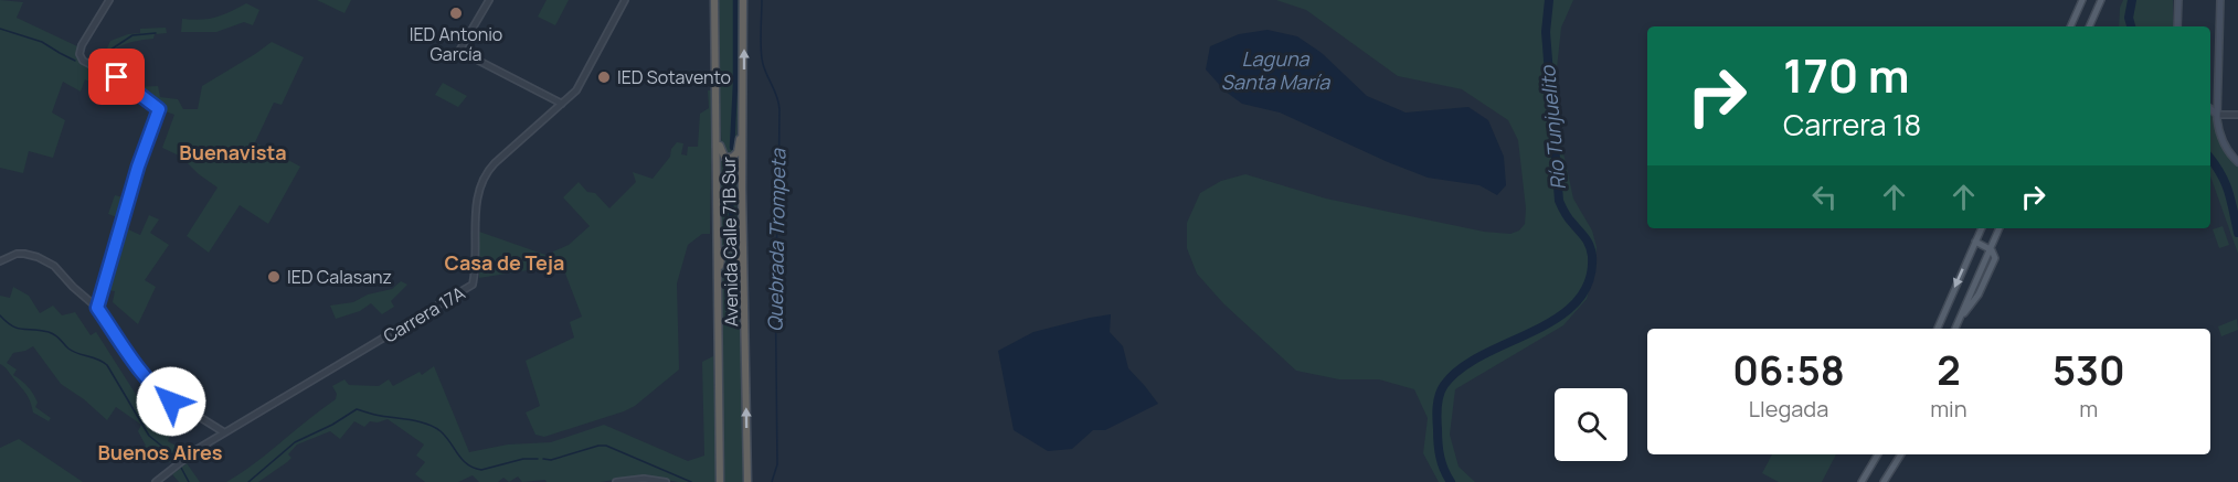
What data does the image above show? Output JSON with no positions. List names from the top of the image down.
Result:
{
  "streets": {
    "highway": ["Avenida Calle 71B Sur"],
    "street": ["Carrera 17A"]
  },
  "districts": ["Buenavista", "Casa de Teja", "Buenos Aires"],
  "water": ["Laguna Santa María", "Río Tunjuelito", "Quebrada Trompeta"],
  "places": ["IED Antonio García", "IED Sotavento", "IED Calasanz"],
  "page": {
    "turn": ["170 m", "Carrera 18"],
    "eta": [
      "06:58",
      "Llegada",
      "2",
      "min",
      "530",
      "m"
    ]
  }
}
